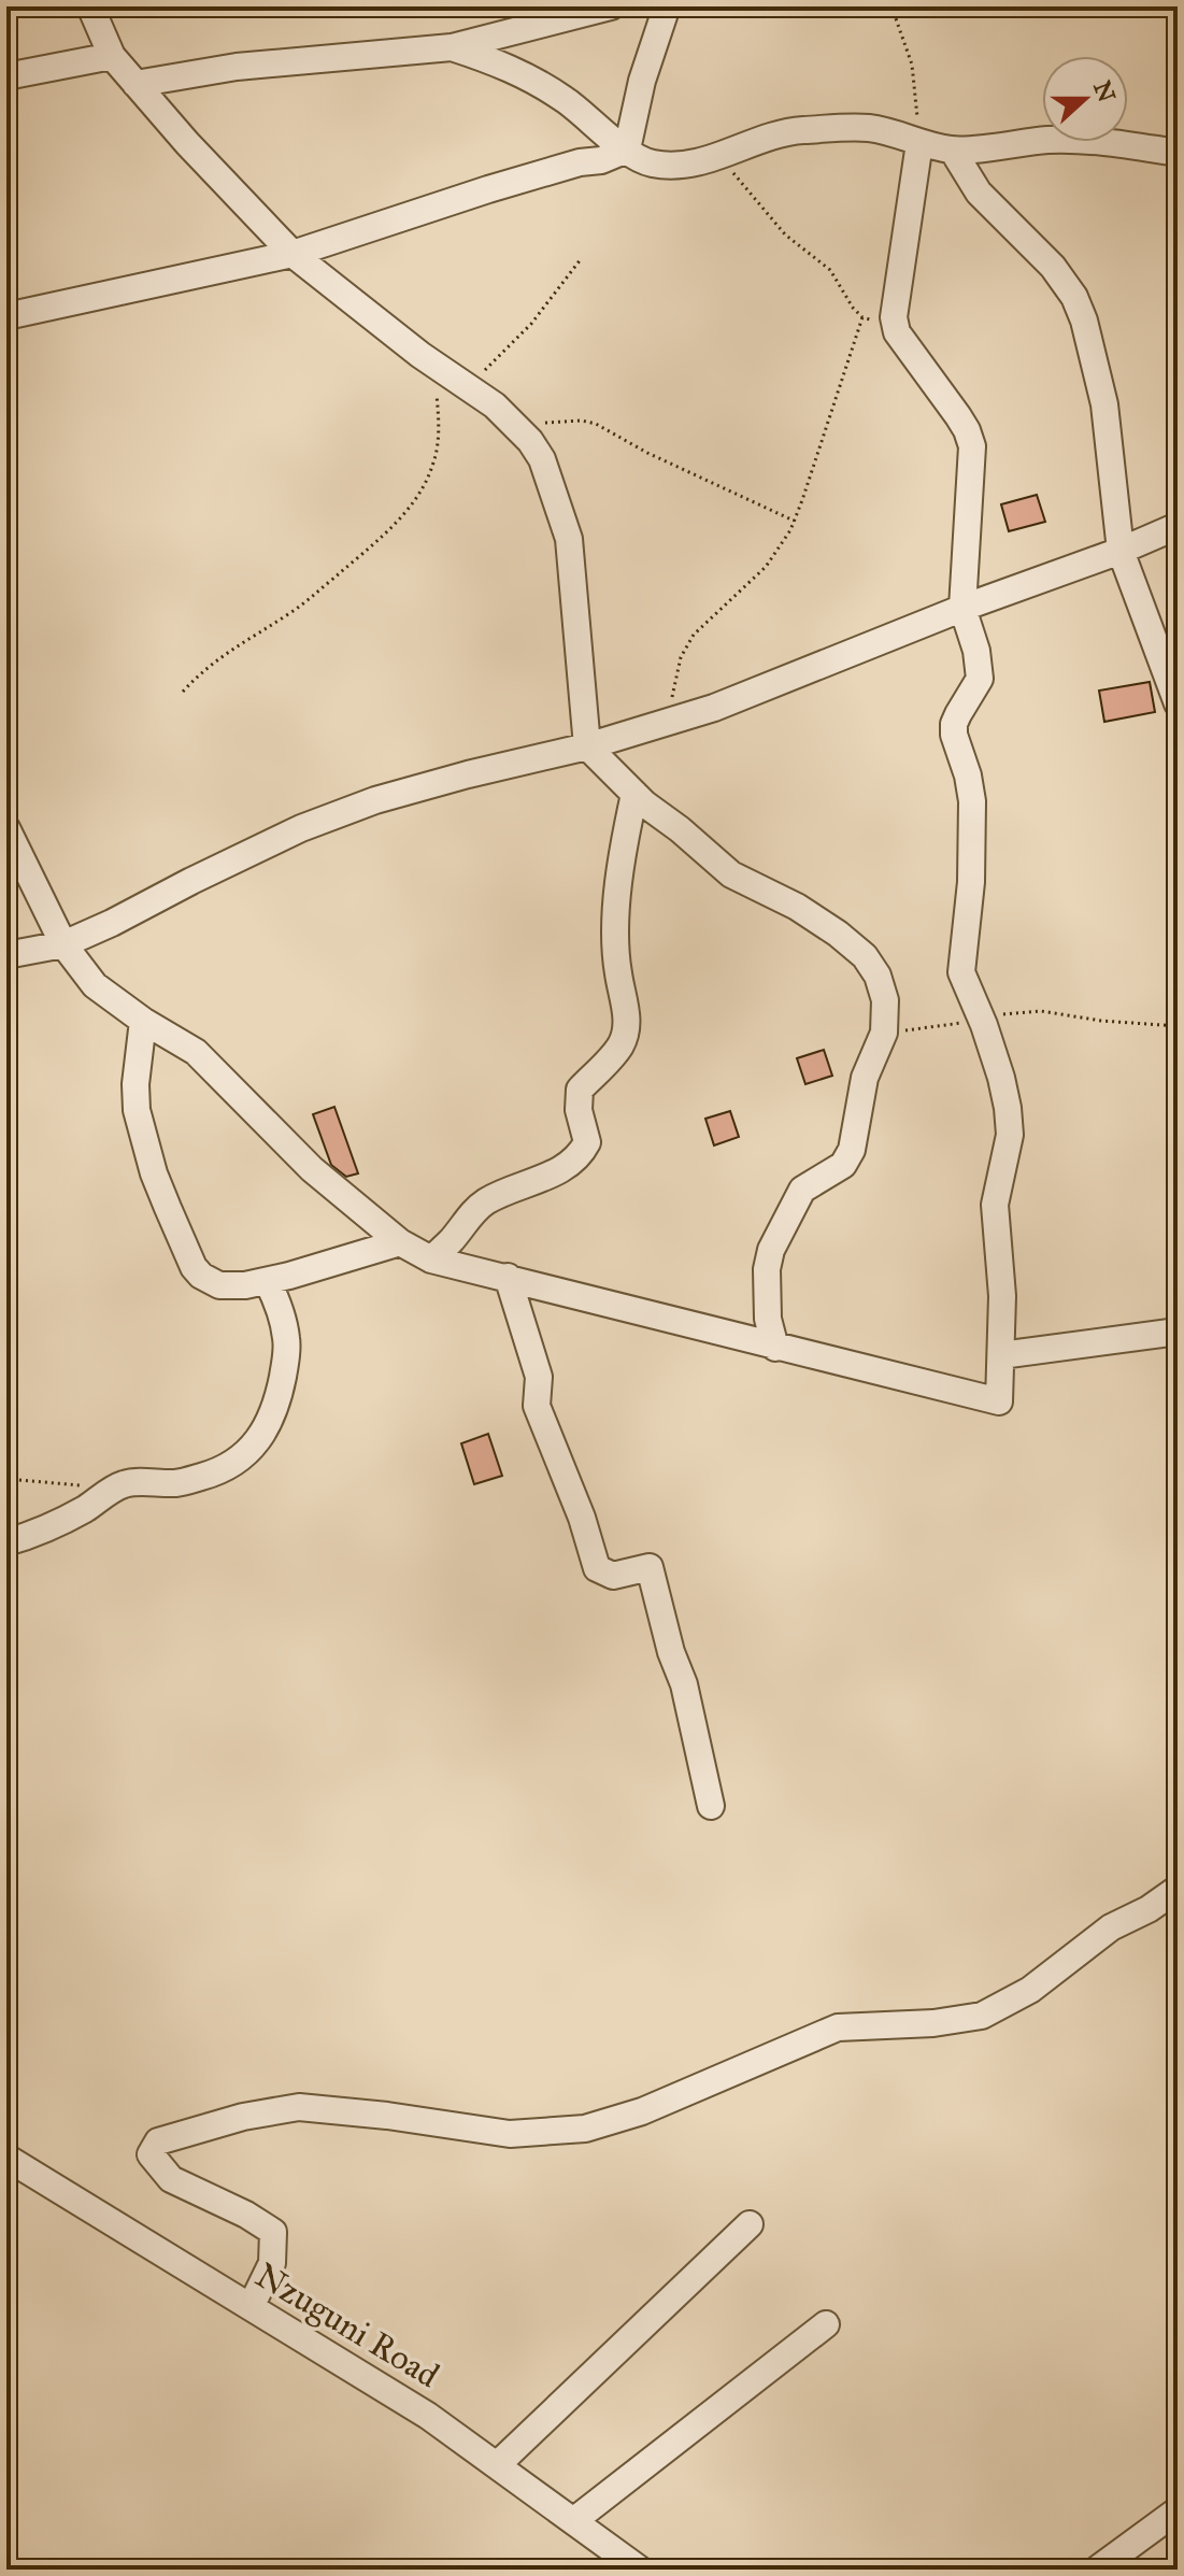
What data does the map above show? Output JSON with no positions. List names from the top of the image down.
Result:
{
  "streets": {
    "street": ["Nzuguni Road"]
  },
  "north": "right"
}
